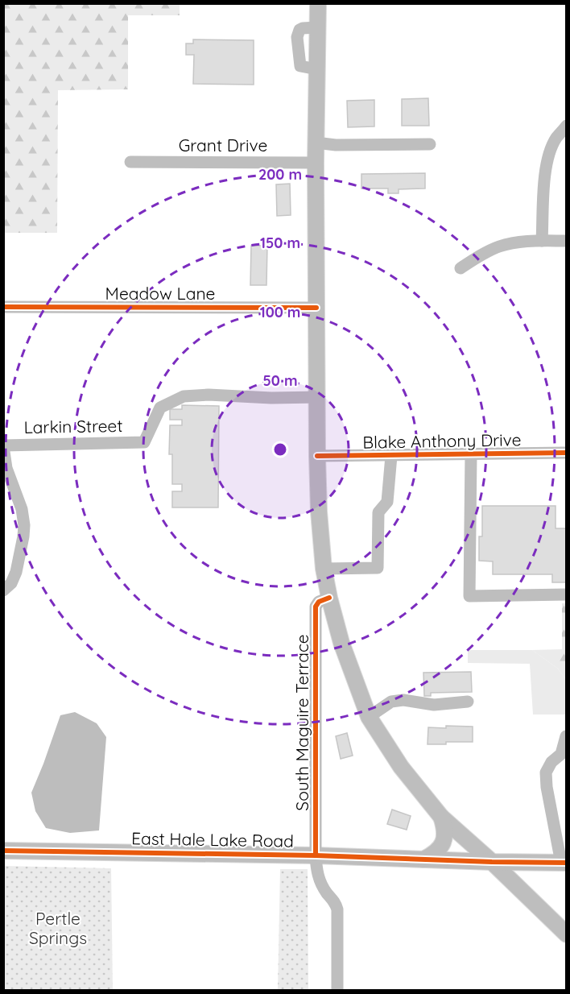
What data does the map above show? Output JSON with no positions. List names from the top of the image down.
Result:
{
  "streets": {
    "main road": ["East Hale Lake Road"],
    "street": [
      "Grant Drive",
      "Meadow Lane",
      "Larkin Street",
      "Blake Anthony Drive",
      "South Maguire Terrace"
    ]
  },
  "crossings": [
    ["South Maguire Terrace", "East Hale Lake Road"]
  ],
  "parks": ["Pertle Springs"],
  "rings": [
    "200 m",
    "150 m",
    "100 m",
    "50 m"
  ]
}
